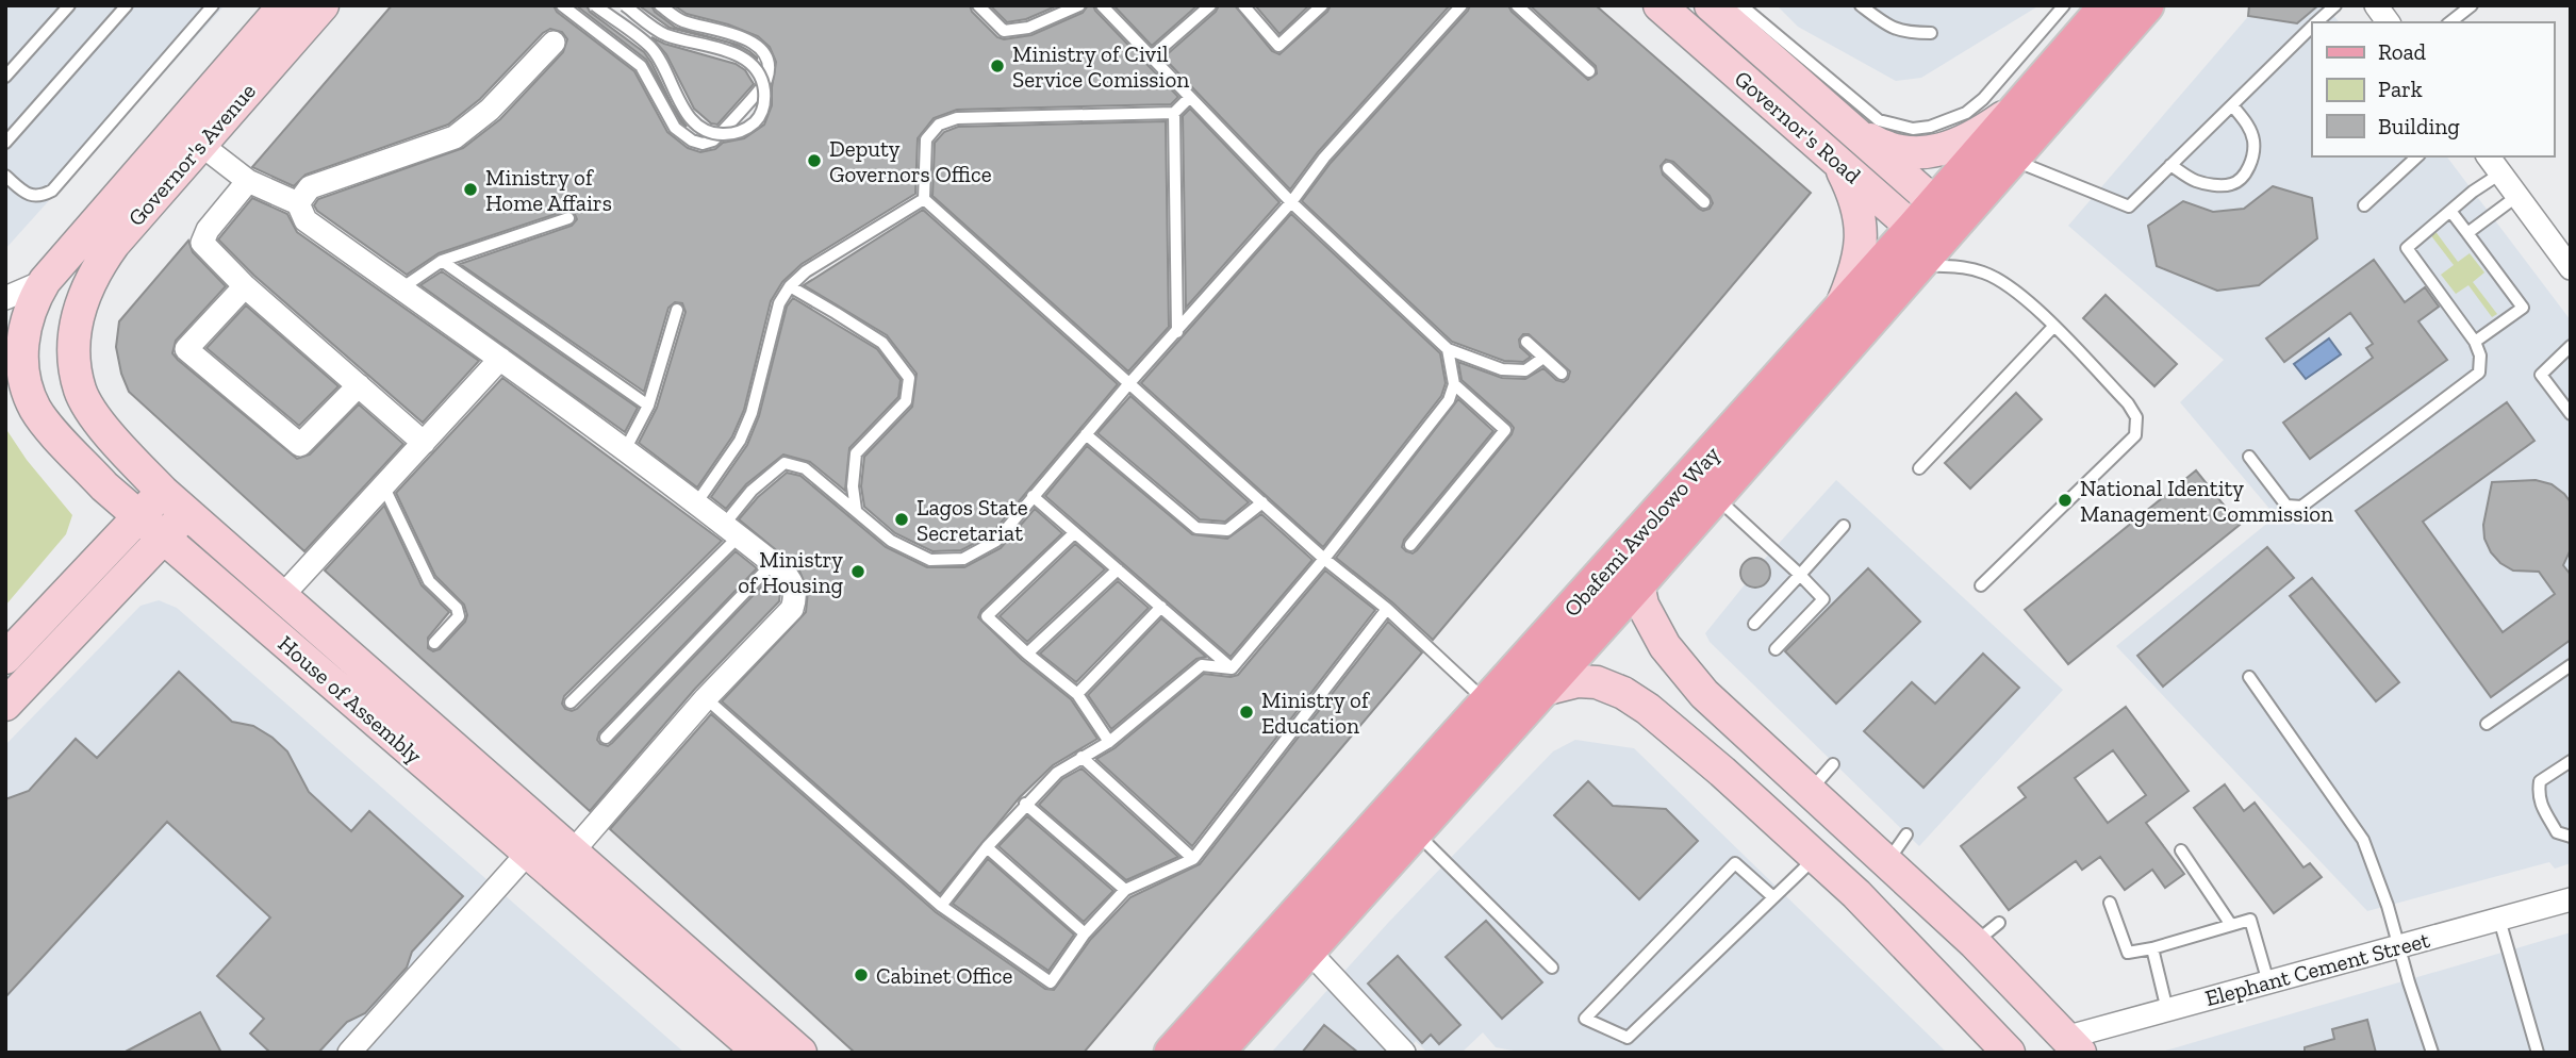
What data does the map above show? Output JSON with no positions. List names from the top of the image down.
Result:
{
  "streets": {
    "main road": ["Obafemi Awolowo Way"],
    "street": [
      "Governor's Road",
      "Governor's Avenue",
      "House of Assembly",
      "Elephant Cement Street"
    ]
  },
  "crossings": [
    ["Governor's Road", "Obafemi Awolowo Way"],
    ["Governor's Avenue", "House of Assembly"]
  ],
  "places": [
    "Ministry of Civil Service Comission",
    "Deputy Governors Office",
    "Ministry of Home Affairs",
    "National Identity Management Commission",
    "Lagos State Secretariat",
    "Ministry of Housing",
    "Ministry of Education",
    "Cabinet Office"
  ],
  "legend": ["Road", "Park", "Building"]
}
